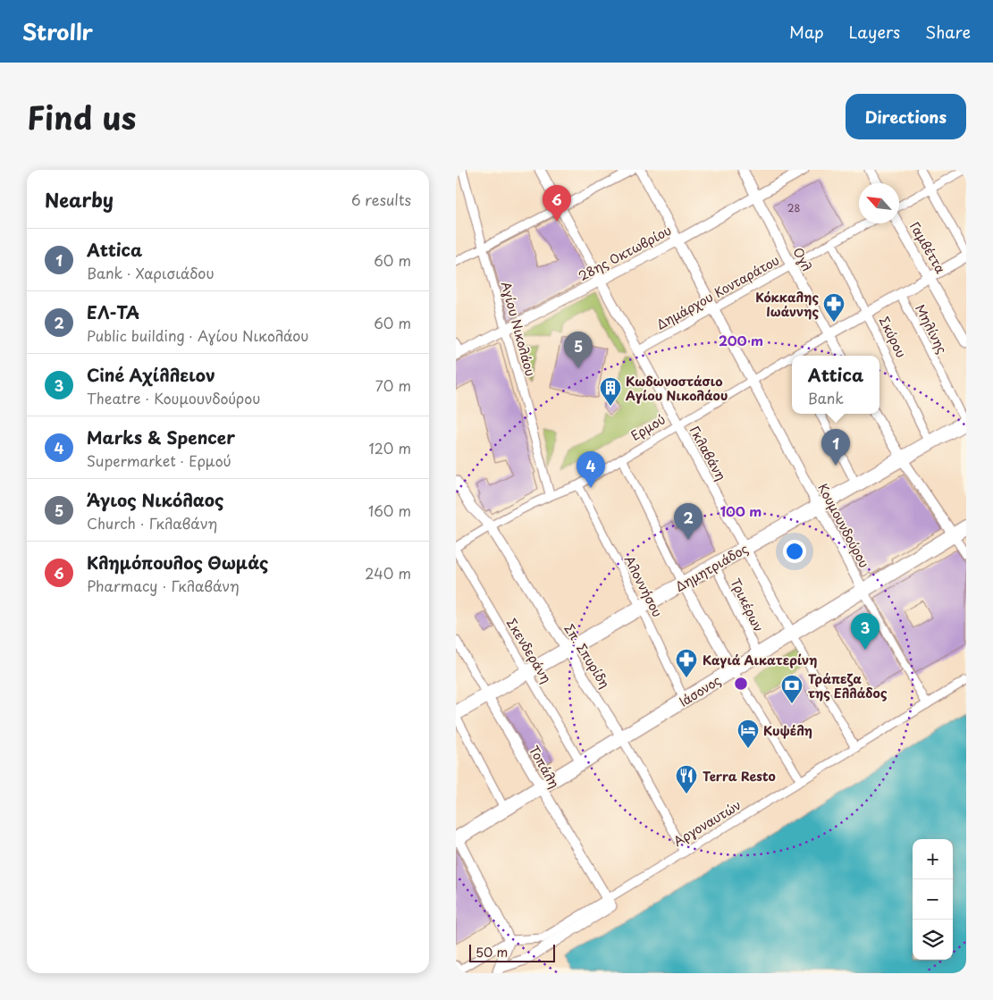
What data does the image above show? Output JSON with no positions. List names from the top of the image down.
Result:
{
  "streets": {
    "main road": ["Δημητριάδος", "Ιάσονος"],
    "street": [
      "Γαμβέττα",
      "28ης Οκτωβρίου",
      "Ογλ",
      "Δημάρχου Κονταράτου",
      "Αγίου Νικολάου",
      "Μηλίνης",
      "Σκύρου",
      "Ερμού",
      "Γκλαβάνη",
      "Κουμουνδούρου",
      "Αλοννήσου",
      "Τρικέρων",
      "Σκενδεράνη",
      "Σπ. Σπυρίδη",
      "Τοπάλη",
      "Αργοναυτών"
    ]
  },
  "crossings": [
    ["Γαμβέττα", "Ερμού"],
    ["28ης Οκτωβρίου", "Ογλ"],
    ["28ης Οκτωβρίου", "Αγίου Νικολάου"],
    ["28ης Οκτωβρίου", "Γκλαβάνη"],
    ["28ης Οκτωβρίου", "Κουμουνδούρου"],
    ["Ογλ", "Δημάρχου Κονταράτου"],
    ["Ογλ", "Ερμού"],
    ["Δημάρχου Κονταράτου", "Σκύρου"],
    ["Δημάρχου Κονταράτου", "Γκλαβάνη"],
    ["Δημάρχου Κονταράτου", "Κουμουνδούρου"],
    ["Αγίου Νικολάου", "Ερμού"],
    ["Μηλίνης", "Ερμού"],
    ["Μηλίνης", "Δημητριάδος"],
    ["Σκύρου", "Ερμού"],
    ["Σκύρου", "Δημητριάδος"],
    ["Ερμού", "Γκλαβάνη"],
    ["Ερμού", "Κουμουνδούρου"],
    ["Ερμού", "Αλοννήσου"],
    ["Ερμού", "Σπ. Σπυρίδη"],
    ["Γκλαβάνη", "Δημητριάδος"],
    ["Γκλαβάνη", "Ιάσονος"],
    ["Γκλαβάνη", "Αργοναυτών"],
    ["Κουμουνδούρου", "Δημητριάδος"],
    ["Κουμουνδούρου", "Ιάσονος"],
    ["Κουμουνδούρου", "Αργοναυτών"],
    ["Δημητριάδος", "Αλοννήσου"],
    ["Δημητριάδος", "Τρικέρων"],
    ["Δημητριάδος", "Σκενδεράνη"],
    ["Δημητριάδος", "Σπ. Σπυρίδη"],
    ["Δημητριάδος", "Τοπάλη"],
    ["Αλοννήσου", "Ιάσονος"],
    ["Τρικέρων", "Ιάσονος"],
    ["Σκενδεράνη", "Ιάσονος"],
    ["Σπ. Σπυρίδη", "Ιάσονος"],
    ["Σπ. Σπυρίδη", "Αργοναυτών"],
    ["Ιάσονος", "Τοπάλη"],
    ["Τοπάλη", "Αργοναυτών"]
  ],
  "places": {
    "pharmacy": ["Κόκκαλης Ιωάννης", "Καγιά Αικατερίνη"],
    "building": ["Κωδωνοστάσιο Αγίου Νικολάου"],
    "bank": ["Τράπεζα της Ελλάδος"],
    "hotel": ["Κυψέλη"],
    "restaurant": ["Terra Resto"]
  },
  "house_numbers": ["28"],
  "scale_bar": "50 m",
  "north": "top left",
  "page": {
    "header": "Strollr",
    "nav": ["Map", "Layers", "Share"],
    "title": "Find us",
    "buttons": "Directions",
    "heading": ["Nearby", "6 results"],
    "pins": [
      "6",
      "5",
      "1",
      "4",
      "2",
      "3"
    ],
    "list": [
      {
        "mark": "1",
        "name": "Attica",
        "note": "Bank · Χαρισιάδου",
        "value": "60 m"
      },
      {
        "mark": "2",
        "name": "ΕΛ-ΤΑ",
        "note": "Public building · Αγίου Νικολάου",
        "value": "60 m"
      },
      {
        "mark": "3",
        "name": "Ciné Αχίλλειον",
        "note": "Theatre · Κουμουνδούρου",
        "value": "70 m"
      },
      {
        "mark": "4",
        "name": "Marks & Spencer",
        "note": "Supermarket · Ερμού",
        "value": "120 m"
      },
      {
        "mark": "5",
        "name": "Άγιος Νικόλαος",
        "note": "Church · Γκλαβάνη",
        "value": "160 m"
      },
      {
        "mark": "6",
        "name": "Κλημόπουλος Θωμάς",
        "note": "Pharmacy · Γκλαβάνη",
        "value": "240 m"
      }
    ],
    "popup": ["Attica", "Bank"],
    "map_buttons": ["+", "−"],
    "scale": "50 m"
  },
  "rings": ["200 m", "100 m"]
}
